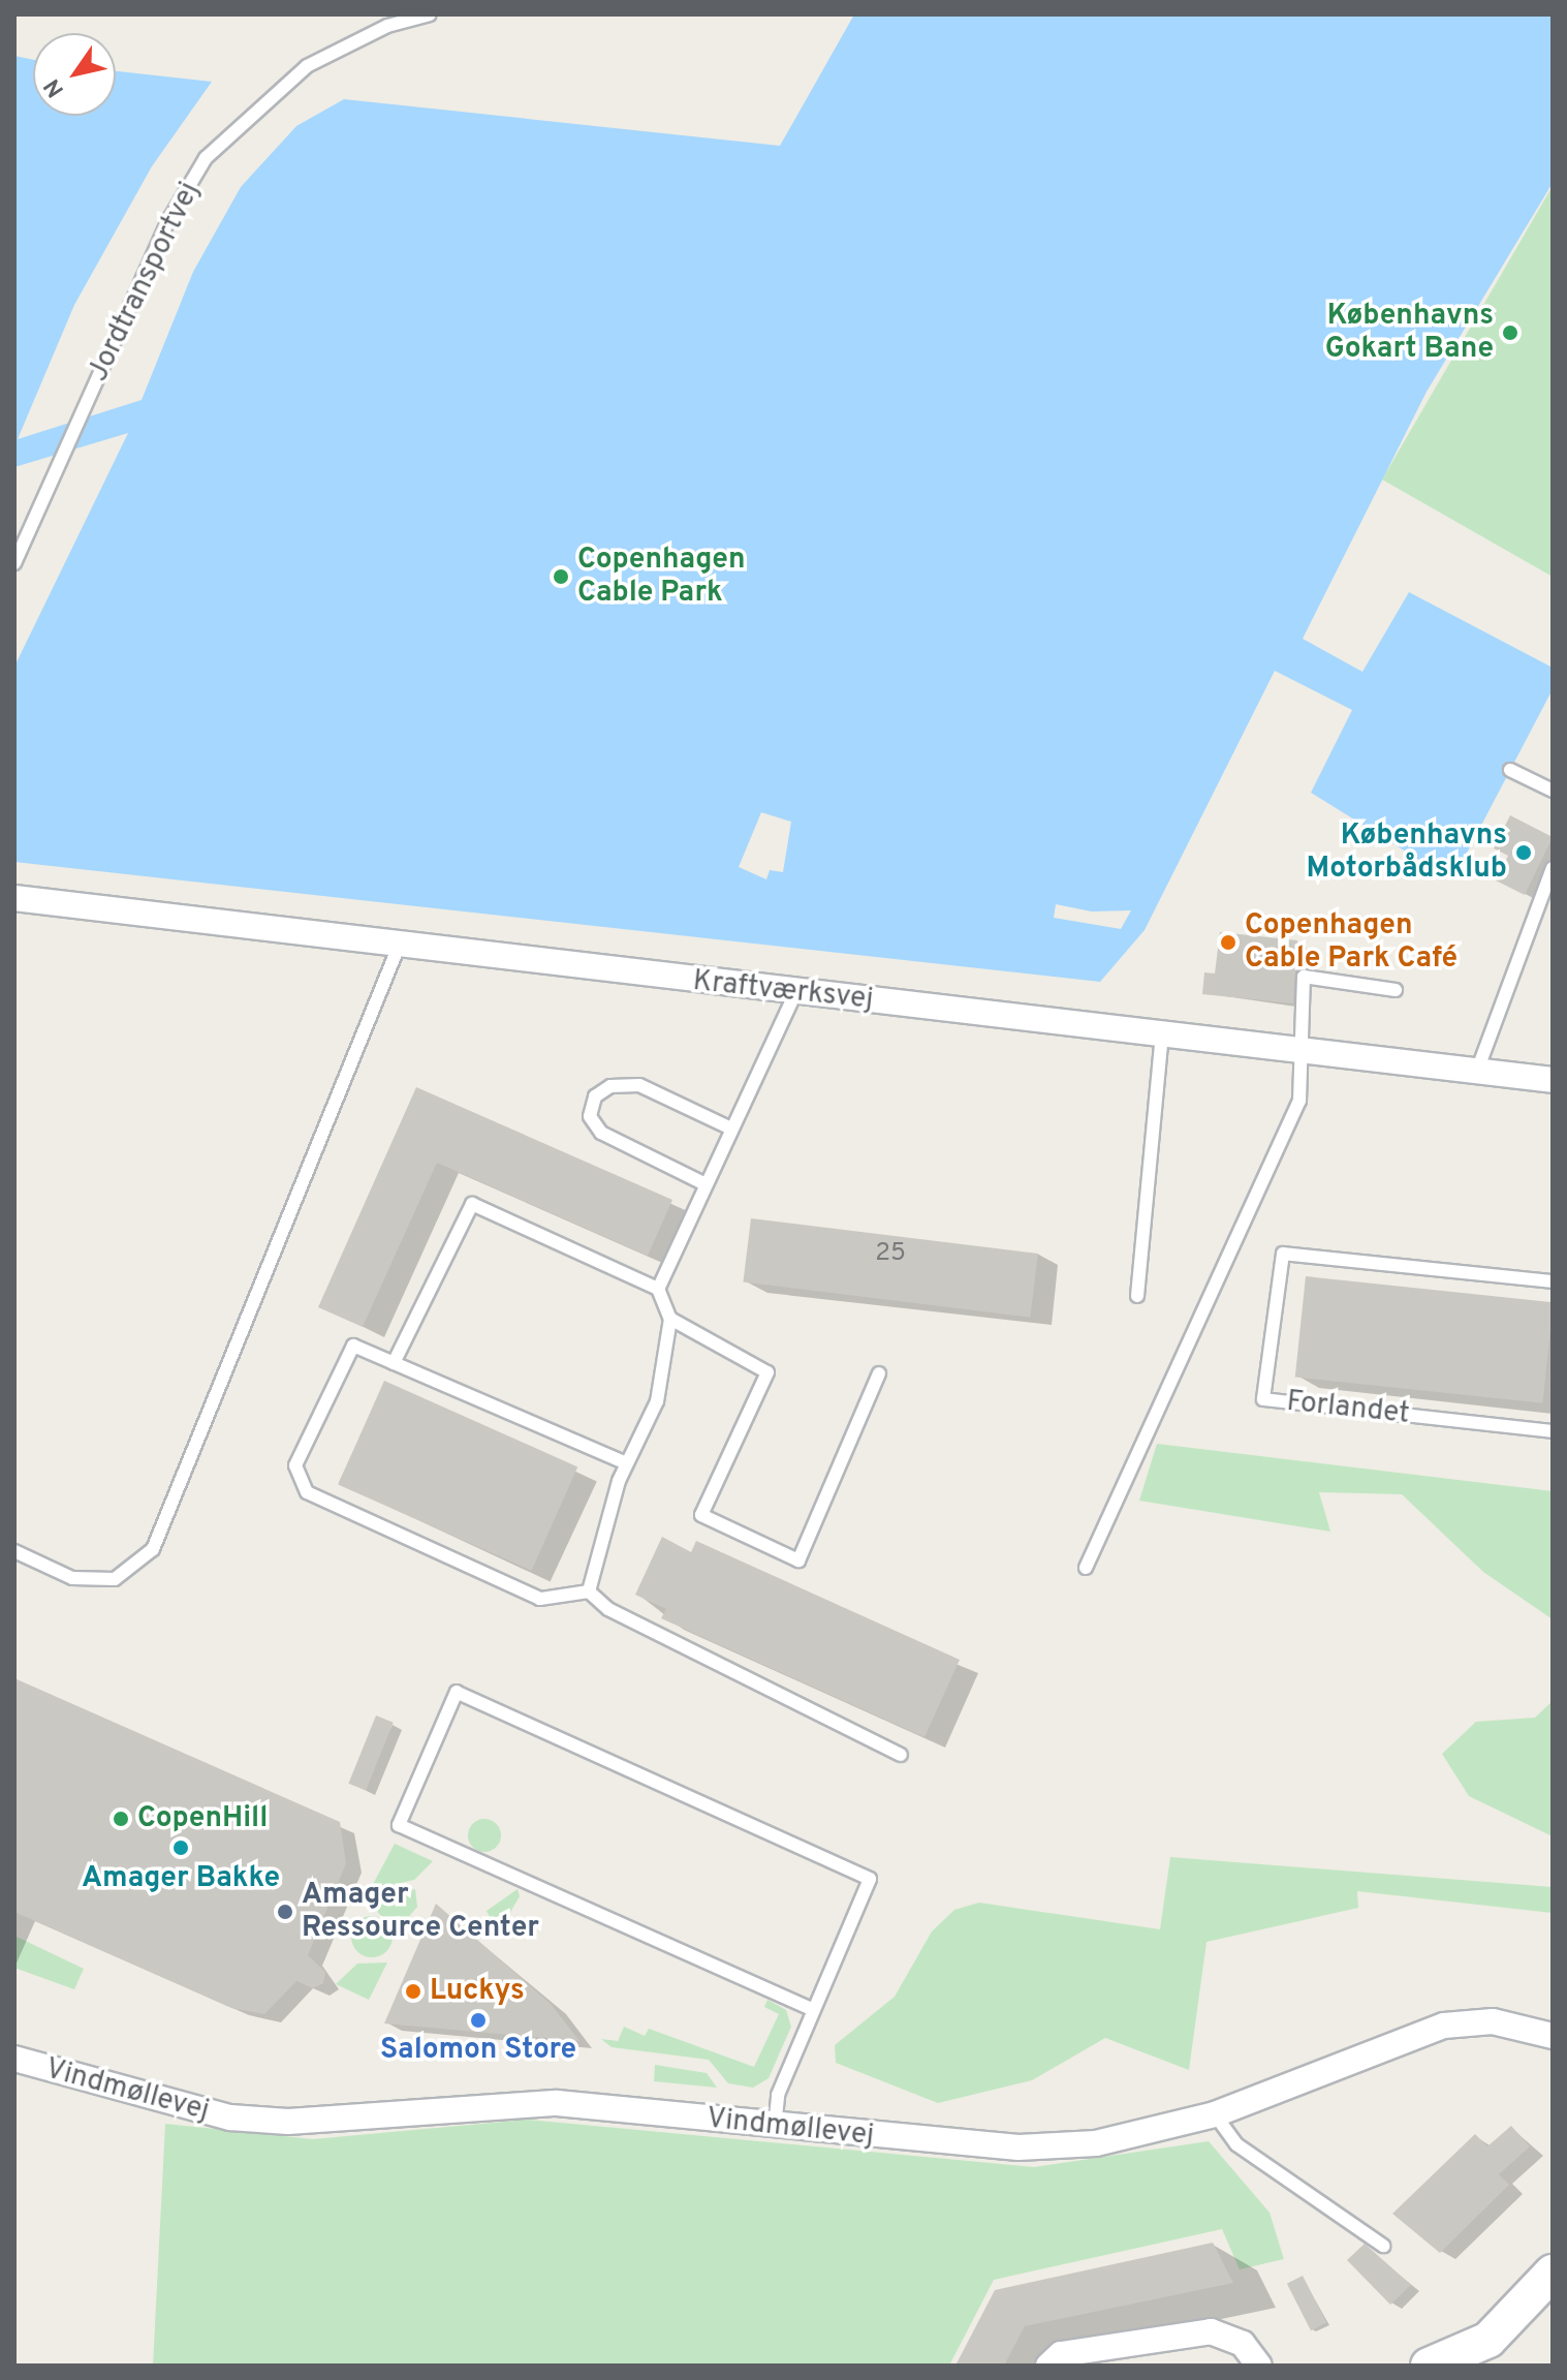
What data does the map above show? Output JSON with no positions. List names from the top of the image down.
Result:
{
  "streets": {
    "street": ["Kraftværksvej", "Vindmøllevej"],
    "lane": ["Jordtransportvej", "Forlandet"]
  },
  "places": [
    "Københavns Gokart Bane",
    "Copenhagen Cable Park",
    "Københavns Motorbådsklub",
    "Copenhagen Cable Park Café",
    "CopenHill",
    "Amager Bakke",
    "Amager Ressource Center",
    "Luckys",
    "Salomon Store"
  ],
  "house_numbers": ["25"],
  "north": "bottom left"
}
